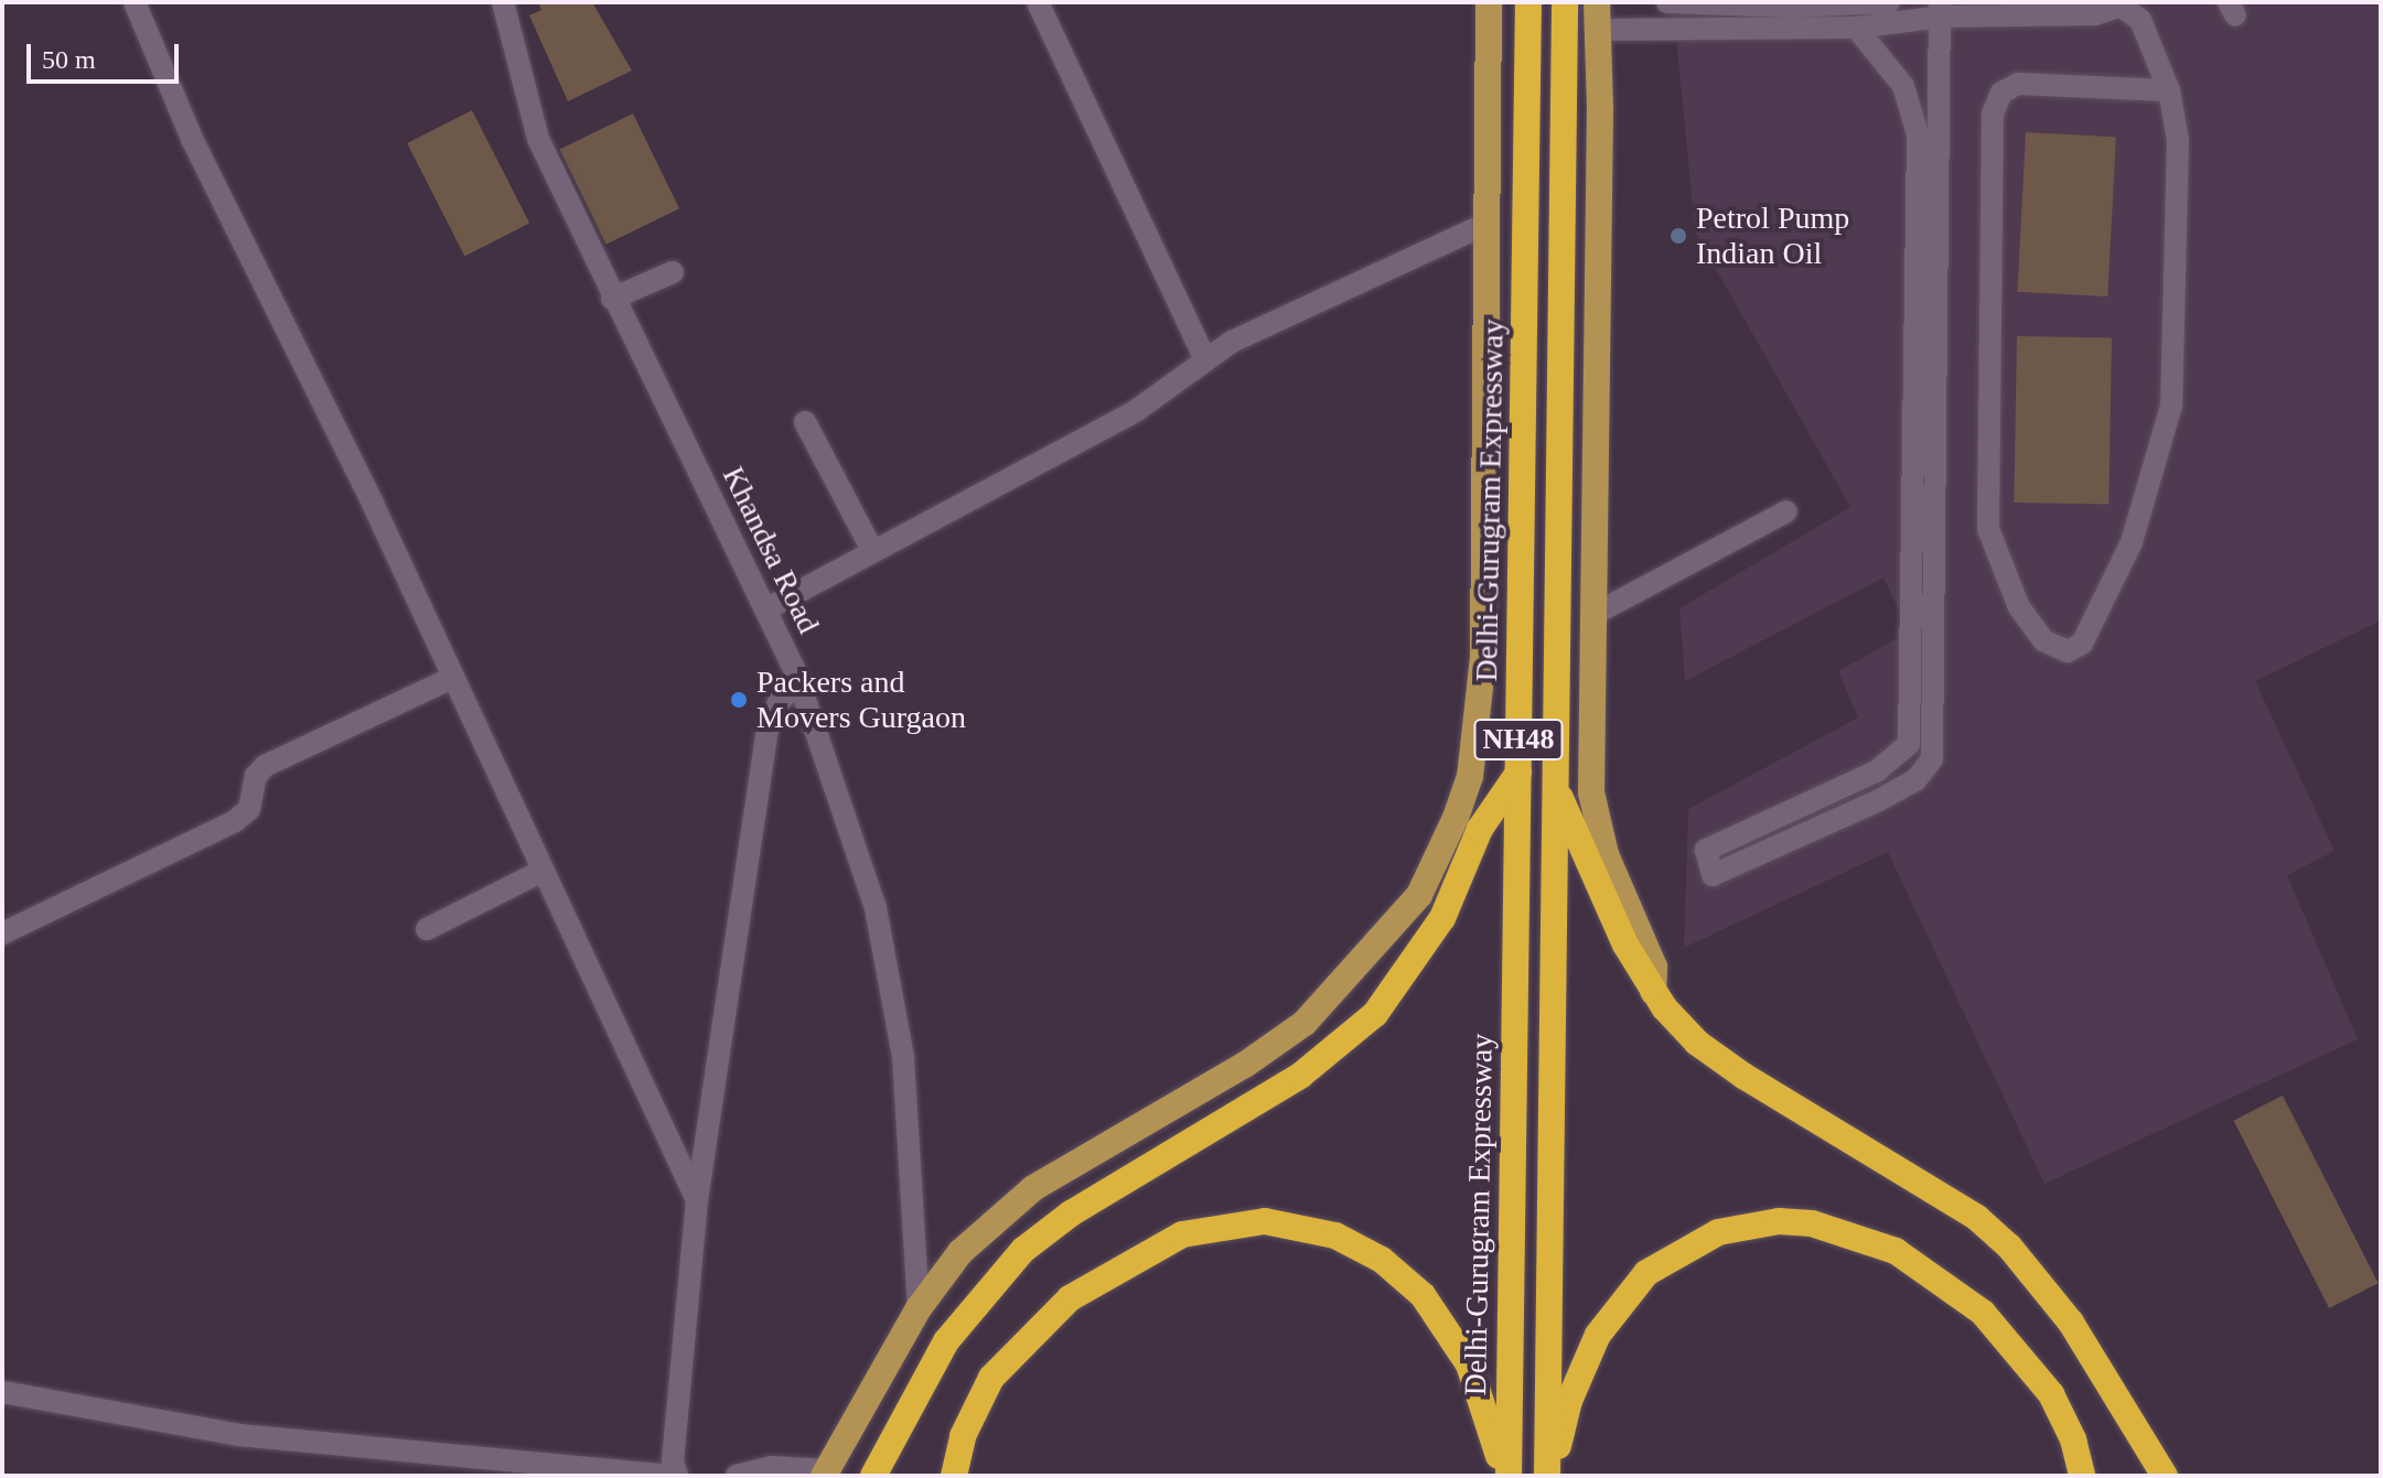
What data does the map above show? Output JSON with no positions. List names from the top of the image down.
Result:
{
  "streets": {
    "highway": ["Delhi-Gurugram Expressway", "NH48"],
    "street": ["Khandsa Road"]
  },
  "places": ["Petrol Pump Indian Oil", "Packers and Movers Gurgaon"],
  "scale_bar": "50 m"
}
